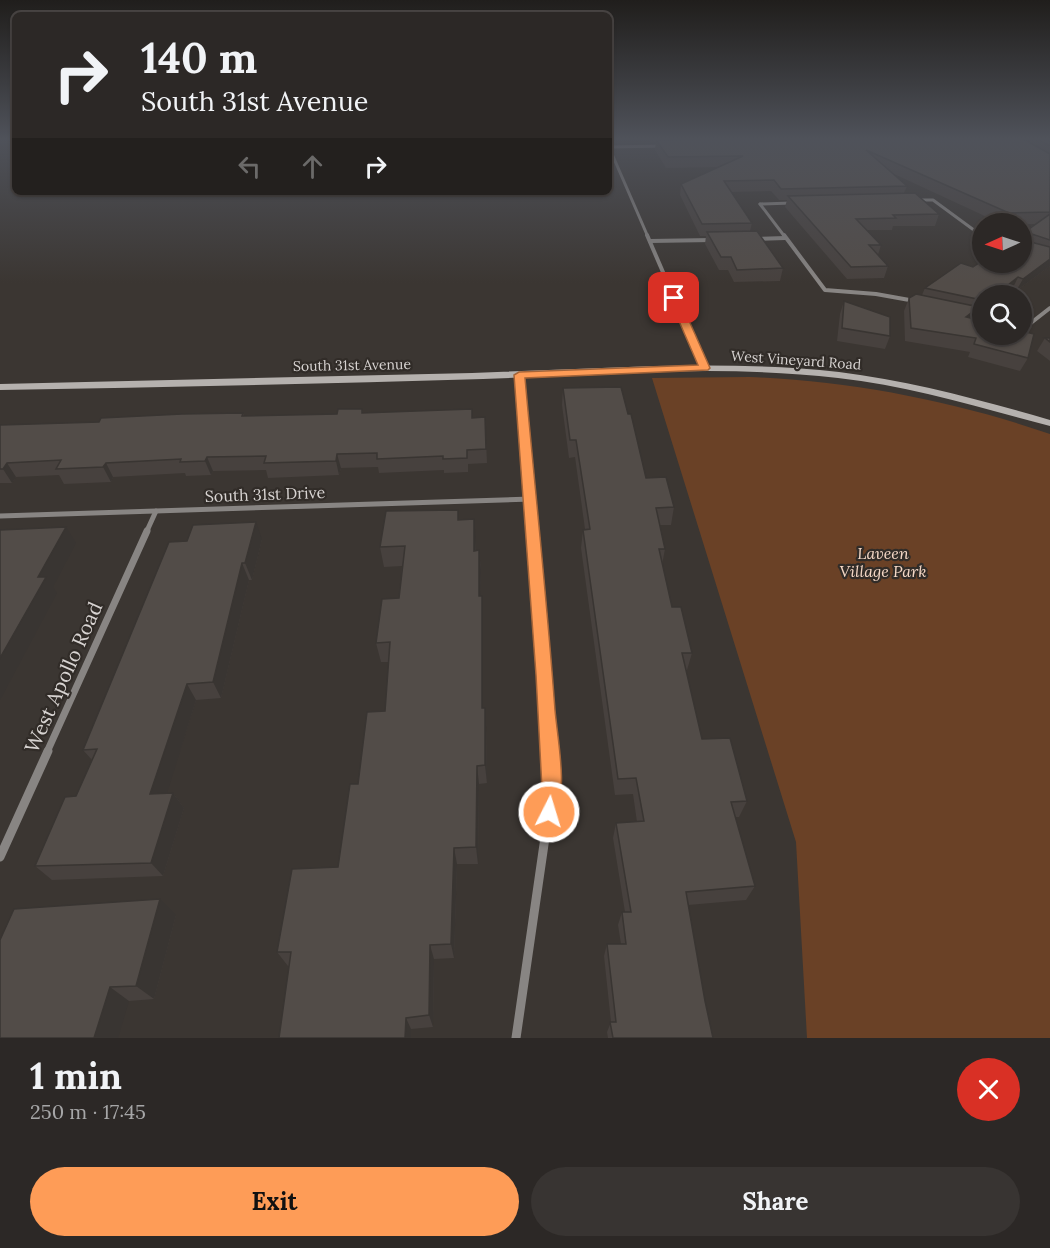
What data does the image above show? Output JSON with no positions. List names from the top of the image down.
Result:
{
  "streets": {
    "street": [
      "West Vineyard Road",
      "South 31st Avenue",
      "South 31st Drive",
      "West Apollo Road"
    ]
  },
  "crossings": [
    ["West Vineyard Road", "South 31st Avenue"],
    ["South 31st Drive", "West Apollo Road"]
  ],
  "parks": ["Laveen Village Park"],
  "north": "left",
  "page": {
    "turn": ["140 m", "South 31st Avenue"],
    "heading": ["1 min", "250 m · 17:45"],
    "buttons": ["Exit", "Share"]
  }
}
